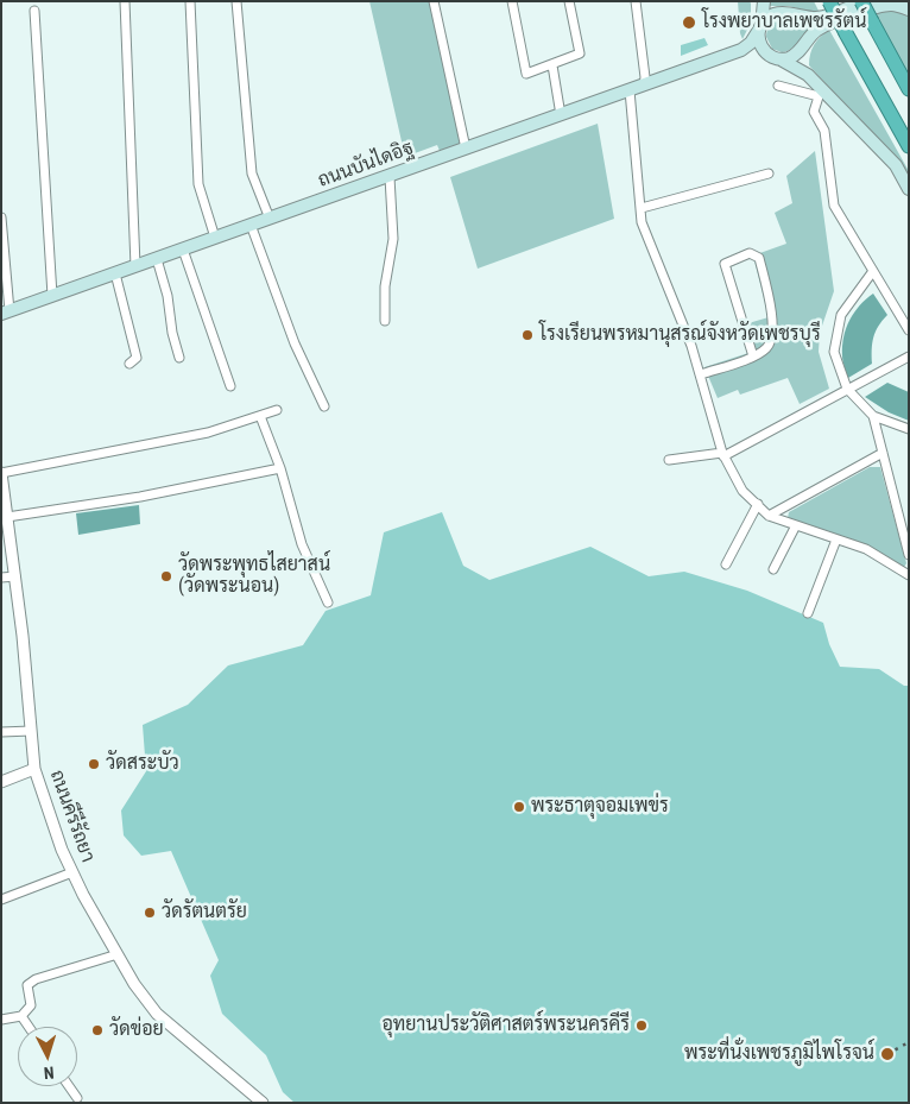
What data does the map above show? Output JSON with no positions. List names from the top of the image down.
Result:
{
  "streets": {
    "main road": ["ถนนบันไดอิฐ"],
    "street": ["ถนนคีรีรัถยา"]
  },
  "places": [
    "โรงพยาบาลเพชรรัตน์",
    "โรงเรียนพรหมานุสรณ์จังหวัดเพชรบุรี",
    "วัดพระพุทธไสยาสน์ (วัดพระนอน)",
    "วัดสระบัว",
    "พระธาตุจอมเพข่ร",
    "วัดรัตนตรัย",
    "อุทยานประวัติศาสตร์พระนครคีรี",
    "วัดข่อย",
    "พระที่นั่งเพชรภูมิไพโรจน์"
  ],
  "north": "bottom"
}
